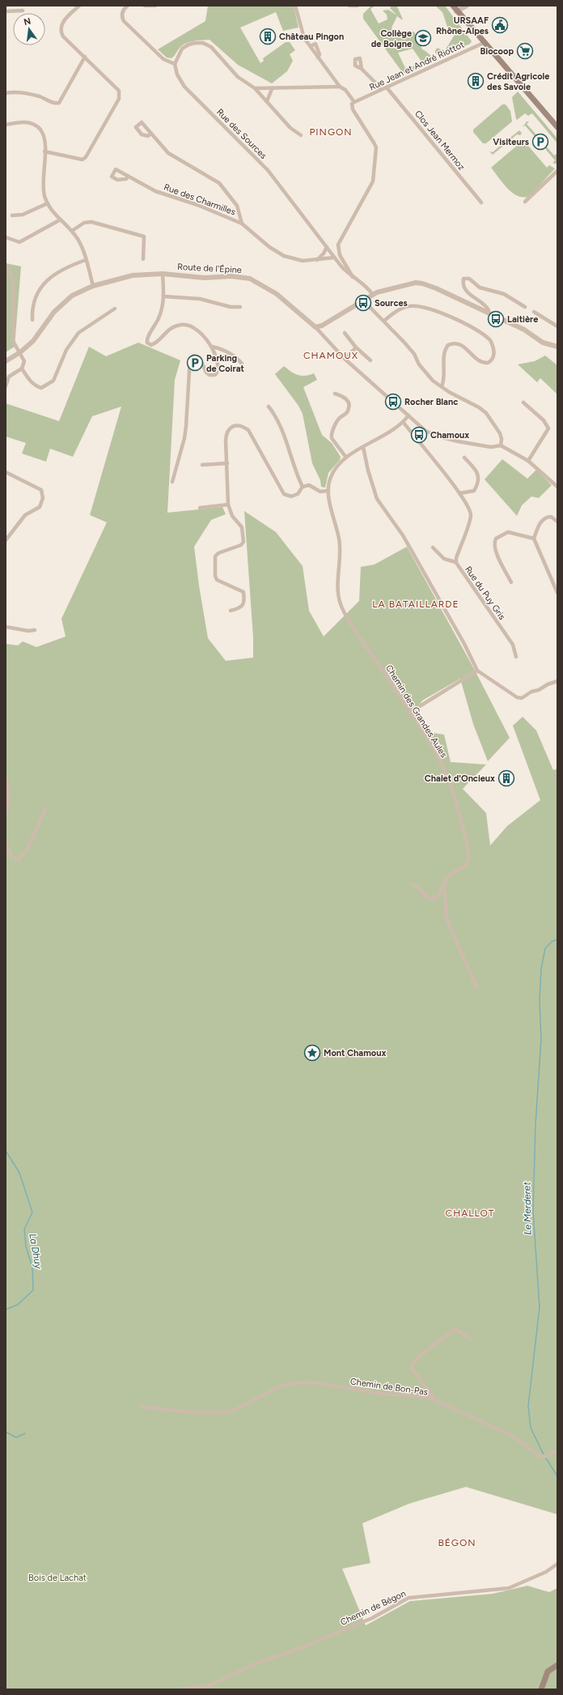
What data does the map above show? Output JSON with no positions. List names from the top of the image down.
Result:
{
  "streets": {
    "street": [
      "Rue Jean et André Riottot",
      "Rue des Sources",
      "Clos Jean Mermoz",
      "Rue des Charmilles",
      "Route de l'Épine",
      "Rue du Puy Gris",
      "Chemin des Grandes Aules",
      "Chemin de Bon-Pas",
      "Chemin de Bégon"
    ]
  },
  "crossings": [
    ["Rue Jean et André Riottot", "Clos Jean Mermoz"],
    ["Rue des Sources", "Rue des Charmilles"]
  ],
  "districts": [
    "PINGON",
    "CHAMOUX",
    "LA BATAILLARDE",
    "CHALLOT",
    "BÉGON"
  ],
  "water": ["Le Merderet", "La Dhuy"],
  "parks": ["Bois de Lachat"],
  "places": {
    "public building": ["URSAAF Rhône-Alpes"],
    "building": ["Château Pingon", "Crédit Agricole des Savoie", "Chalet d'Oncieux"],
    "school or university": ["Collège de Boigne"],
    "supermarket": ["Biocoop"],
    "parking": ["Visiteurs", "Parking de Coirat"],
    "bus stop": [
      "Sources",
      "Laitière",
      "Rocher Blanc",
      "Chamoux"
    ],
    "place": ["Mont Chamoux"]
  },
  "north": "top"
}
